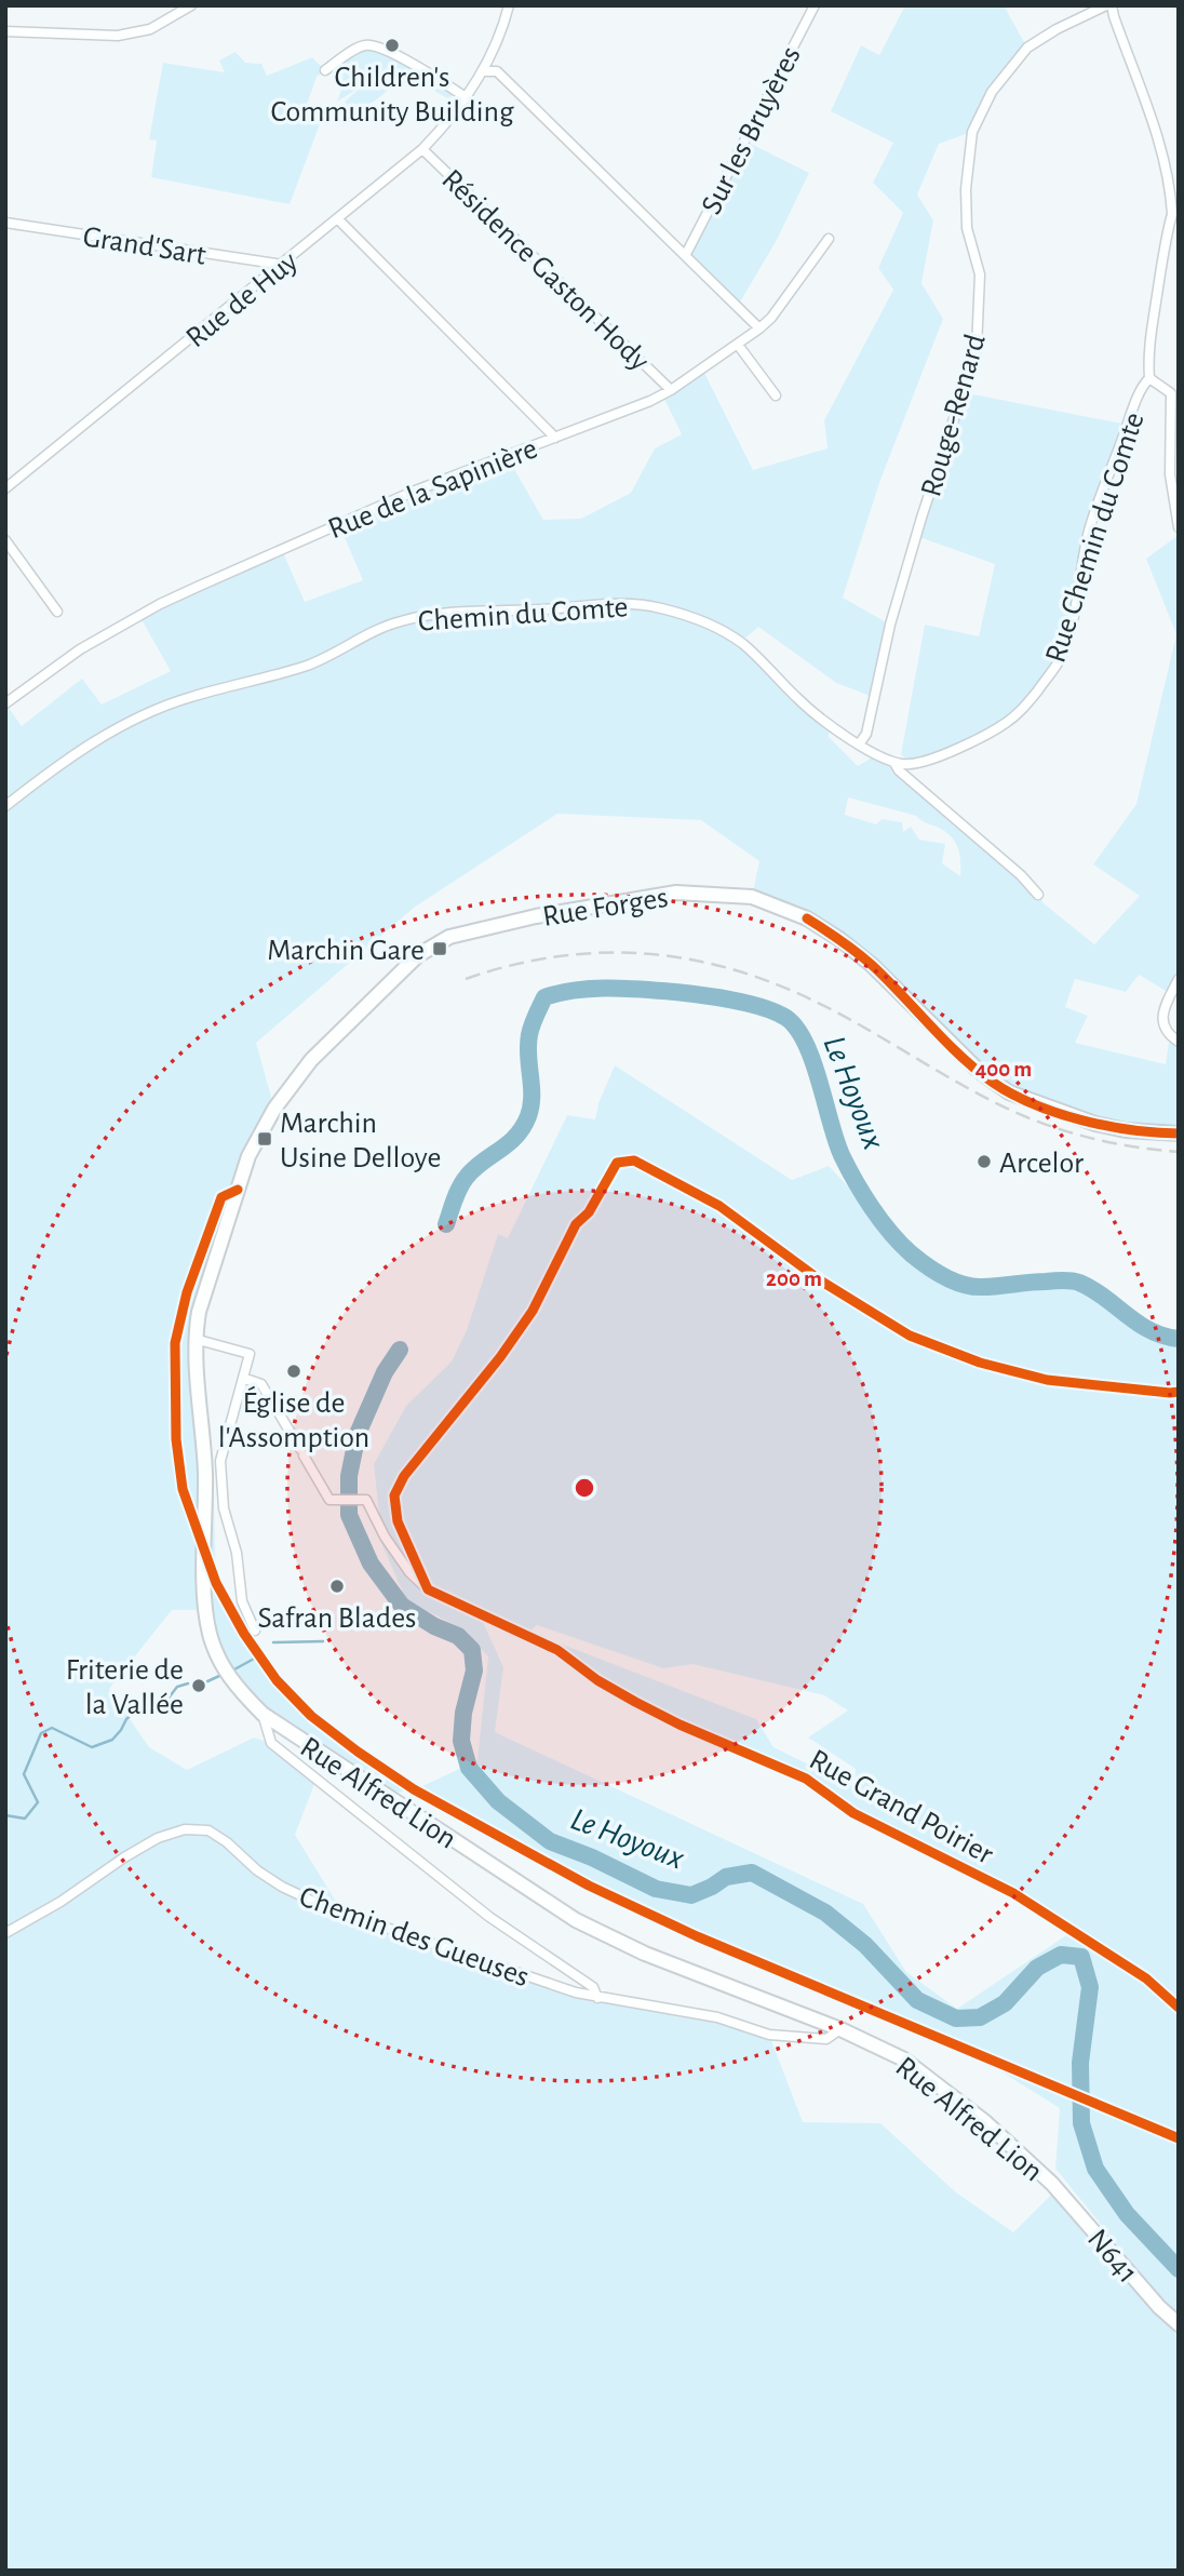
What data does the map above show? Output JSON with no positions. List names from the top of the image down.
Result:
{
  "streets": {
    "main road": ["Rue Forges", "Rue Alfred Lion", "N641"],
    "street": [
      "Sur les Bruyères",
      "Grand'Sart",
      "Résidence Gaston Hody",
      "Rue de Huy",
      "Rouge-Renard",
      "Rue de la Sapinière",
      "Rue Chemin du Comte",
      "Chemin du Comte",
      "Rue Grand Poirier",
      "Chemin des Gueuses"
    ]
  },
  "crossings": [
    ["Grand'Sart", "Rue de Huy"],
    ["Résidence Gaston Hody", "Rue de Huy"],
    ["Résidence Gaston Hody", "Rue de la Sapinière"],
    ["Rouge-Renard", "Chemin du Comte"],
    ["Rue Forges", "Rue Alfred Lion"],
    ["Rue Alfred Lion", "Chemin des Gueuses"],
    ["Rue Alfred Lion", "N641"]
  ],
  "water": ["Le Hoyoux"],
  "places": {
    "other": [
      "Children's Community Building",
      "Arcelor",
      "Église de l'Assomption",
      "Safran Blades",
      "Friterie de la Vallée"
    ],
    "transit": ["Marchin Gare", "Marchin Usine Delloye"]
  },
  "rings": ["400 m", "200 m"]
}
